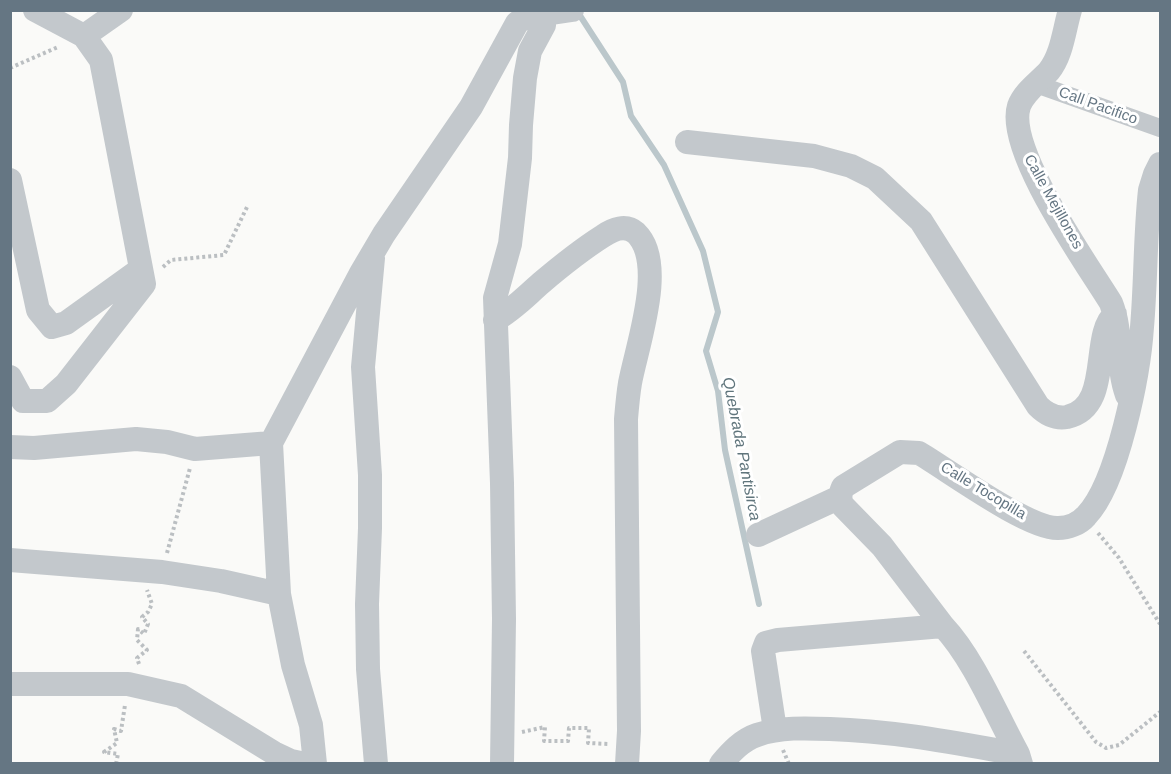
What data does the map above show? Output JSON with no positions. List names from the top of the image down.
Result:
{
  "streets": {
    "street": ["Call Pacifico", "Calle Mejillones", "Calle Tocopilla"]
  },
  "crossings": [
    ["Call Pacifico", "Calle Mejillones"]
  ],
  "water": ["Quebrada Pantisirca"]
}
